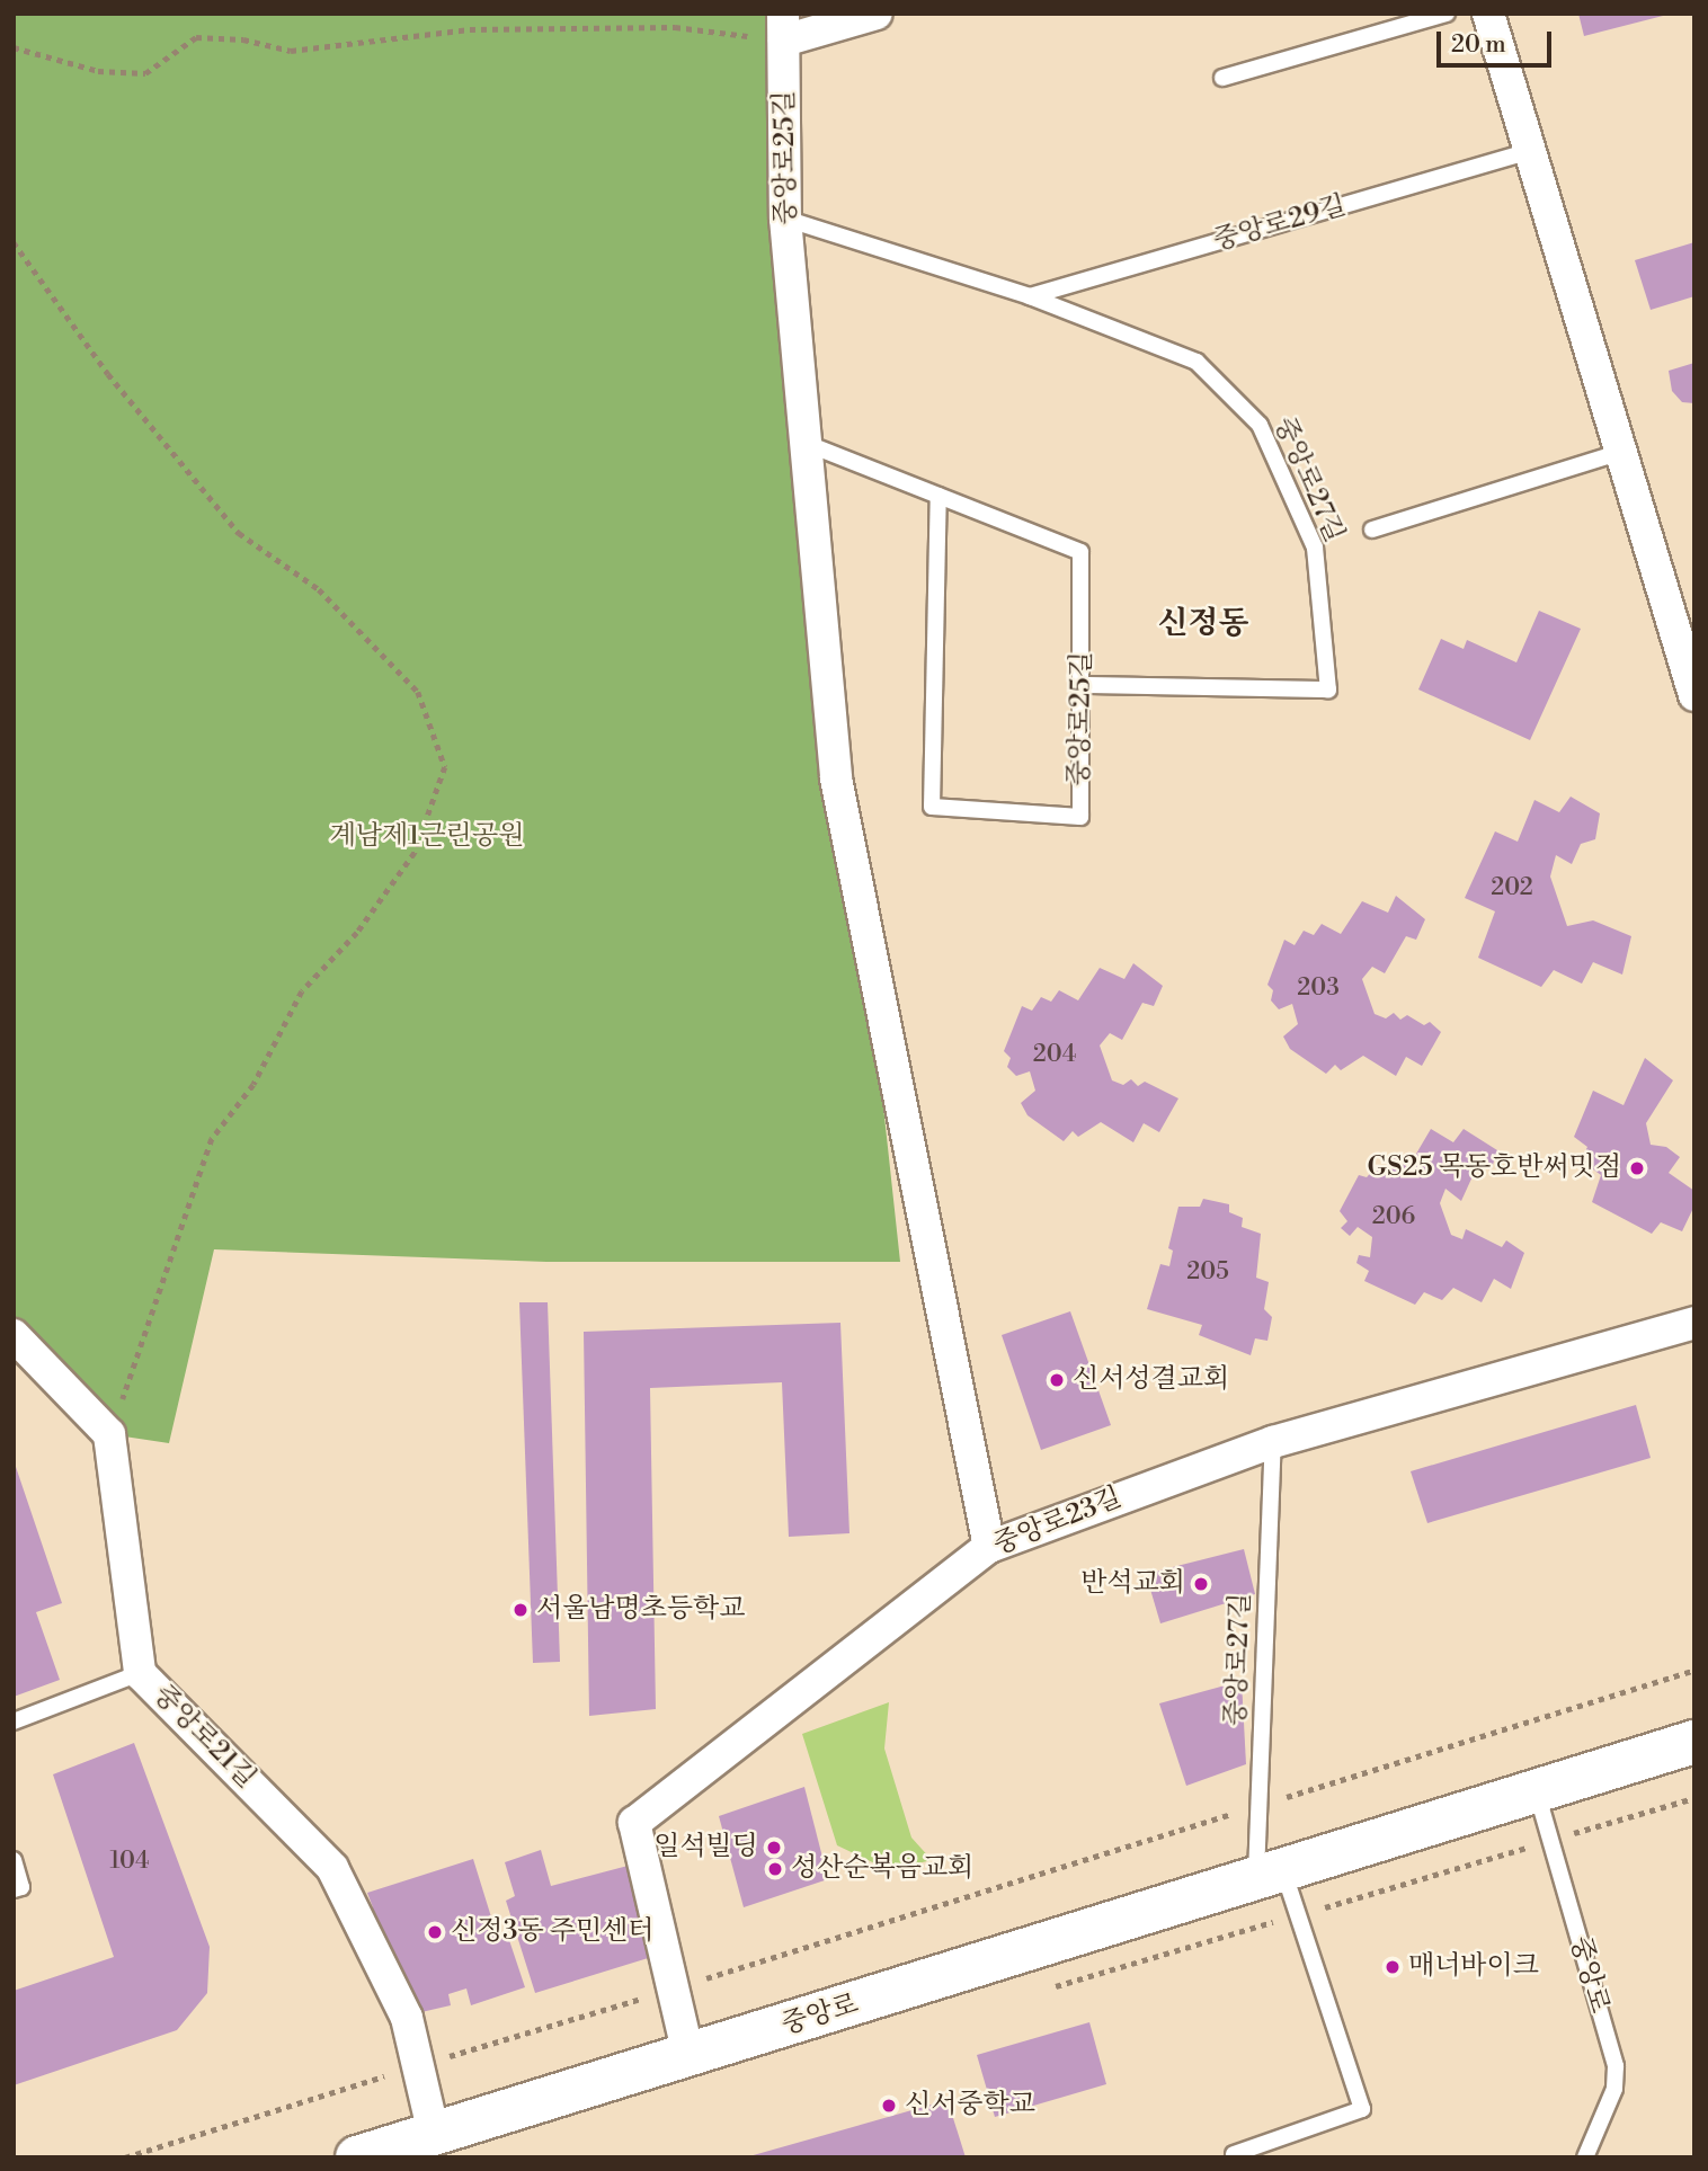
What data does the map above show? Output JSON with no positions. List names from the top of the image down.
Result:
{
  "streets": {
    "main road": ["중앙로"],
    "street": ["중앙로25길", "중앙로23길", "중앙로21길"],
    "lane": ["중앙로29길", "중앙로27길"]
  },
  "crossings": [
    ["중앙로25길", "중앙로27길"],
    ["중앙로29길", "중앙로27길"],
    ["중앙로27길", "중앙로23길"],
    ["중앙로27길", "중앙로"],
    ["중앙로23길", "중앙로"],
    ["중앙로21길", "중앙로"]
  ],
  "districts": ["신정동"],
  "parks": ["계남제1근린공원"],
  "places": [
    "GS25 목동호반써밋점",
    "신서성결교회",
    "반석교회",
    "서울남명초등학교",
    "일석빌딩",
    "성산순복음교회",
    "신정3동 주민센터",
    "매너바이크",
    "신서중학교"
  ],
  "house_numbers": [
    "202",
    "203",
    "204",
    "206",
    "205",
    "104"
  ],
  "scale_bar": "20 m"
}
